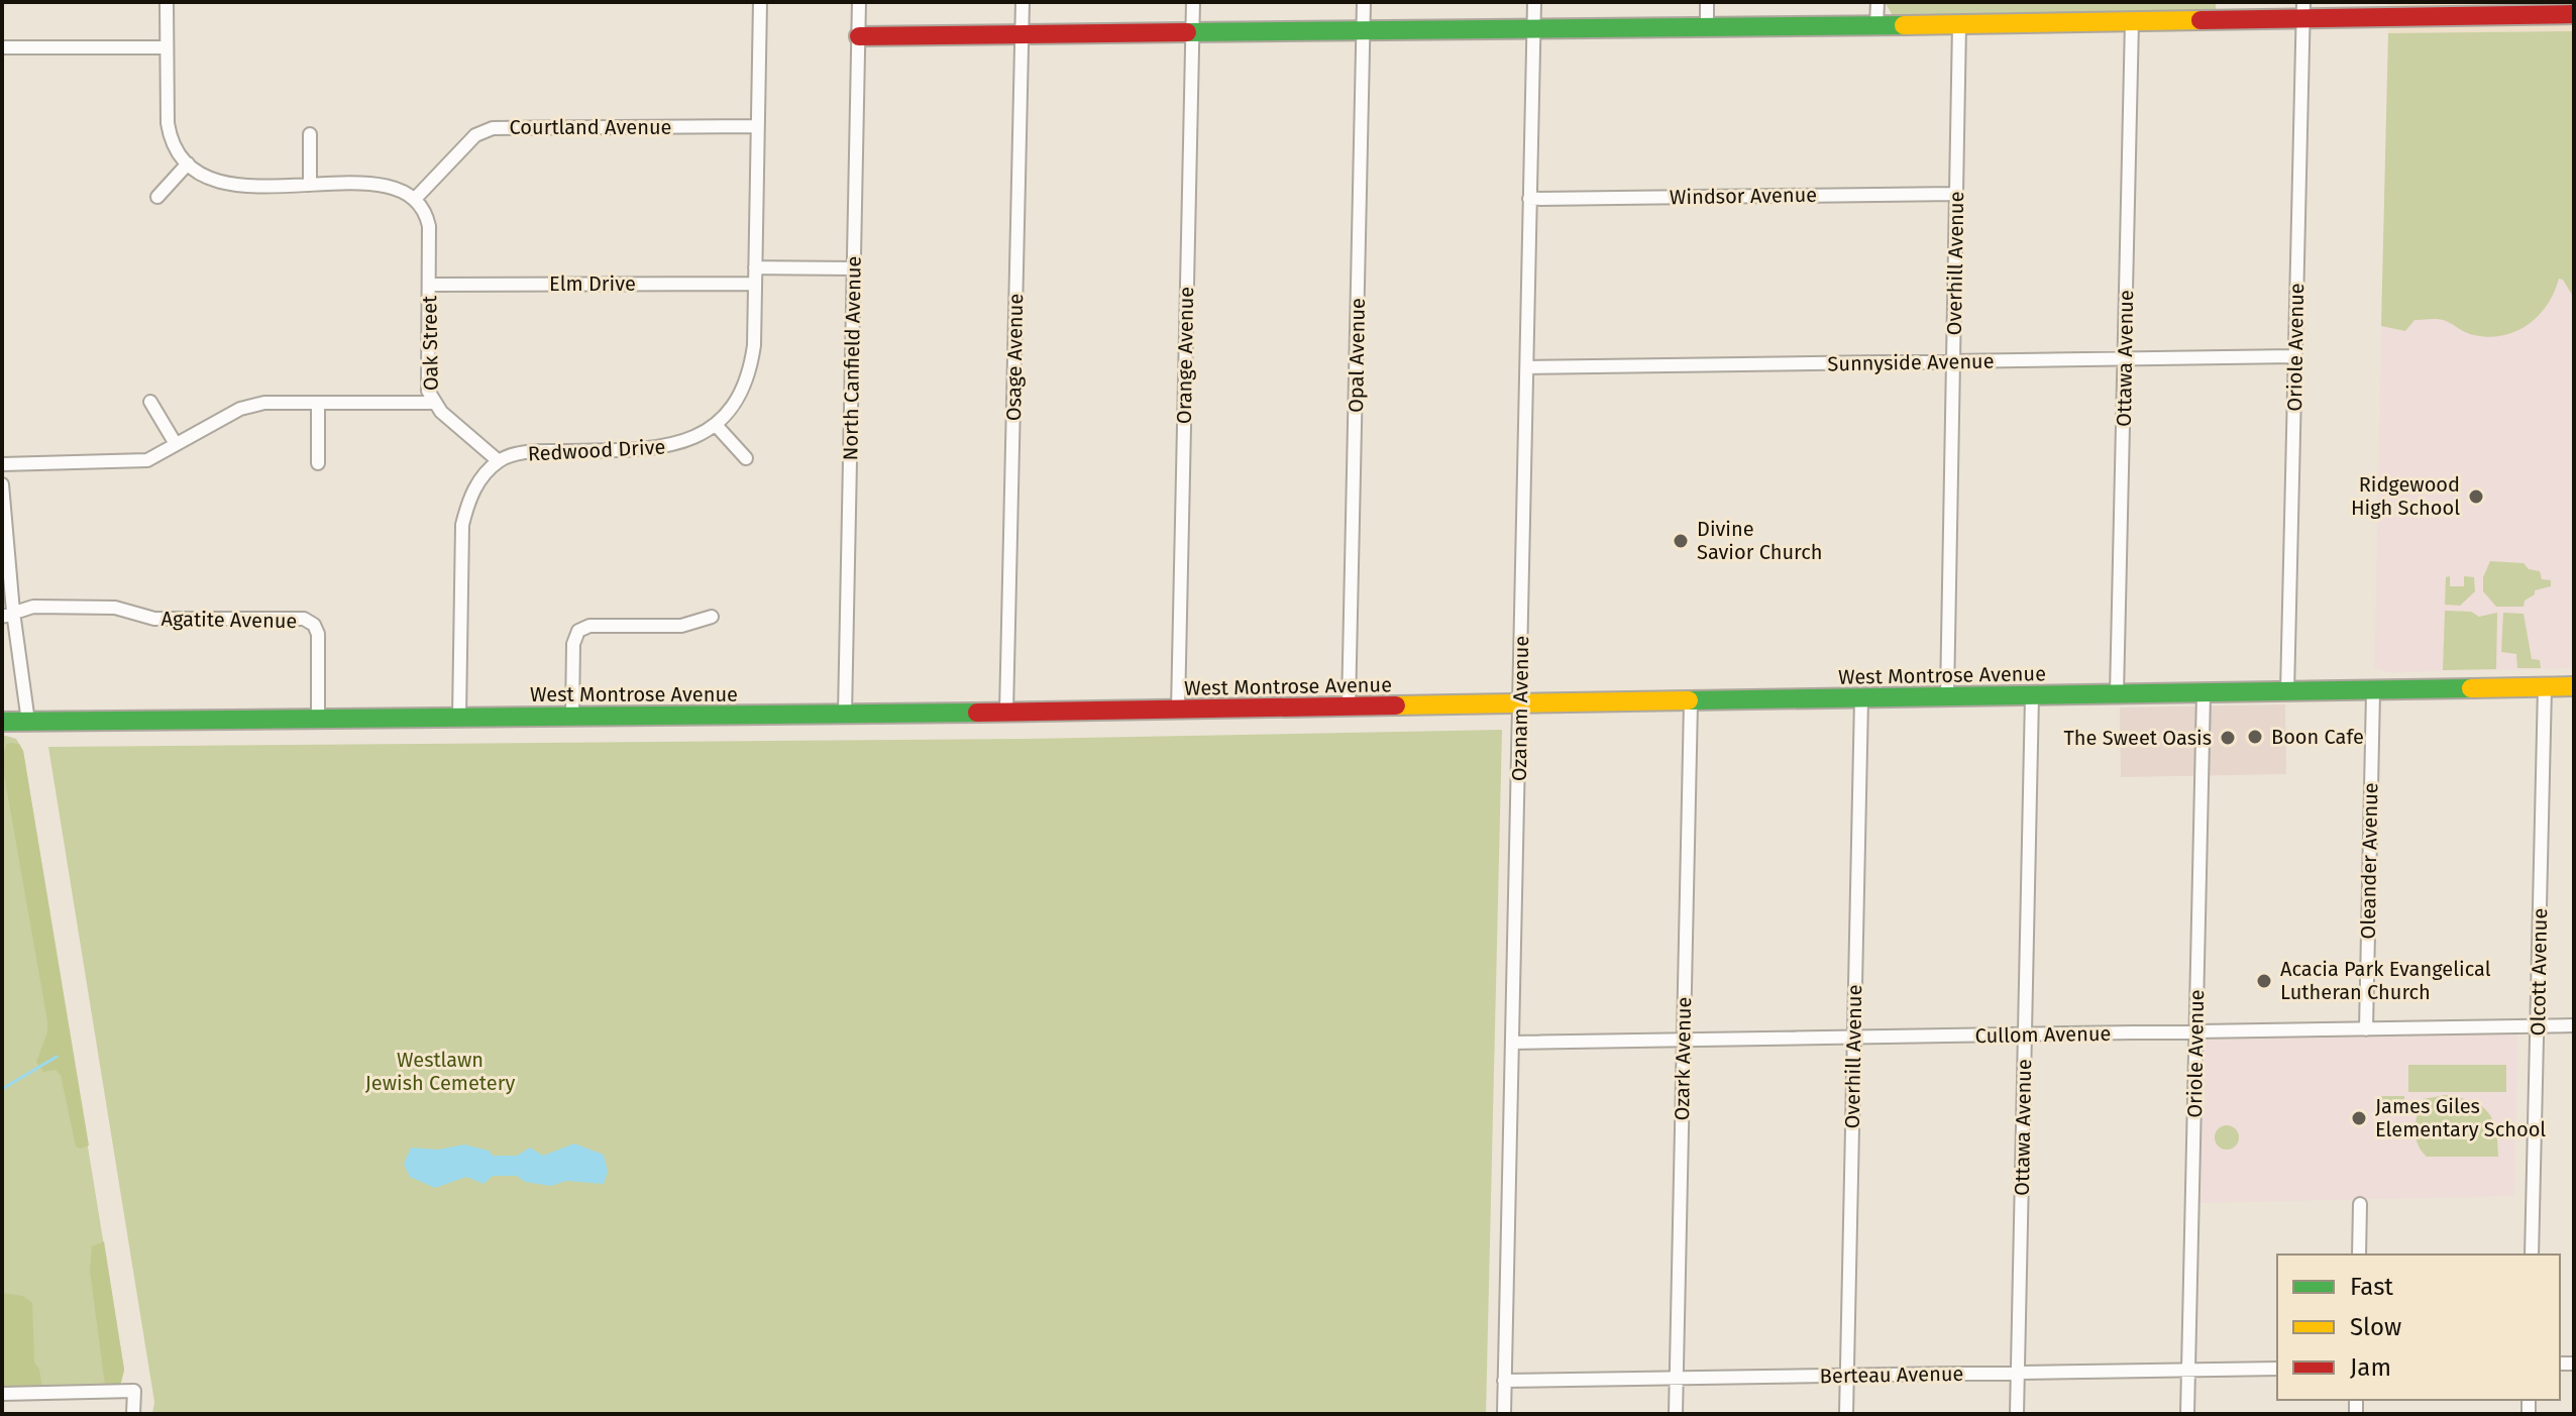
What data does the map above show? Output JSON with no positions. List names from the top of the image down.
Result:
{
  "streets": {
    "street": [
      "Courtland Avenue",
      "Windsor Avenue",
      "Overhill Avenue",
      "Elm Drive",
      "Oak Street",
      "Oriole Avenue",
      "Orange Avenue",
      "Opal Avenue",
      "Osage Avenue",
      "North Canfield Avenue",
      "Ottawa Avenue",
      "Sunnyside Avenue",
      "Redwood Drive",
      "Agatite Avenue",
      "West Montrose Avenue",
      "Ozanam Avenue",
      "Oleander Avenue",
      "Olcott Avenue",
      "Cullom Avenue",
      "Ozark Avenue",
      "Berteau Avenue"
    ]
  },
  "crossings": [
    ["Courtland Avenue", "Oak Street"],
    ["Courtland Avenue", "Redwood Drive"],
    ["Windsor Avenue", "Overhill Avenue"],
    ["Windsor Avenue", "Ozanam Avenue"],
    ["Overhill Avenue", "Sunnyside Avenue"],
    ["Overhill Avenue", "West Montrose Avenue"],
    ["Overhill Avenue", "Cullom Avenue"],
    ["Overhill Avenue", "Berteau Avenue"],
    ["Elm Drive", "Oak Street"],
    ["Elm Drive", "Redwood Drive"],
    ["Oak Street", "Redwood Drive"],
    ["Oriole Avenue", "Sunnyside Avenue"],
    ["Oriole Avenue", "West Montrose Avenue"],
    ["Oriole Avenue", "Cullom Avenue"],
    ["Oriole Avenue", "Berteau Avenue"],
    ["Orange Avenue", "West Montrose Avenue"],
    ["Opal Avenue", "West Montrose Avenue"],
    ["Osage Avenue", "West Montrose Avenue"],
    ["North Canfield Avenue", "West Montrose Avenue"],
    ["Ottawa Avenue", "Sunnyside Avenue"],
    ["Ottawa Avenue", "West Montrose Avenue"],
    ["Ottawa Avenue", "Cullom Avenue"],
    ["Ottawa Avenue", "Berteau Avenue"],
    ["Sunnyside Avenue", "Ozanam Avenue"],
    ["Redwood Drive", "West Montrose Avenue"],
    ["Agatite Avenue", "West Montrose Avenue"],
    ["West Montrose Avenue", "Ozanam Avenue"],
    ["West Montrose Avenue", "Oleander Avenue"],
    ["West Montrose Avenue", "Olcott Avenue"],
    ["West Montrose Avenue", "Ozark Avenue"],
    ["Ozanam Avenue", "Cullom Avenue"],
    ["Ozanam Avenue", "Berteau Avenue"],
    ["Oleander Avenue", "Cullom Avenue"],
    ["Olcott Avenue", "Cullom Avenue"],
    ["Cullom Avenue", "Ozark Avenue"],
    ["Ozark Avenue", "Berteau Avenue"]
  ],
  "parks": ["Westlawn Jewish Cemetery"],
  "places": [
    "Ridgewood High School",
    "Divine Savior Church",
    "Boon Cafe",
    "The Sweet Oasis",
    "Acacia Park Evangelical Lutheran Church",
    "James Giles Elementary School"
  ],
  "legend": ["Fast", "Slow", "Jam"]
}
